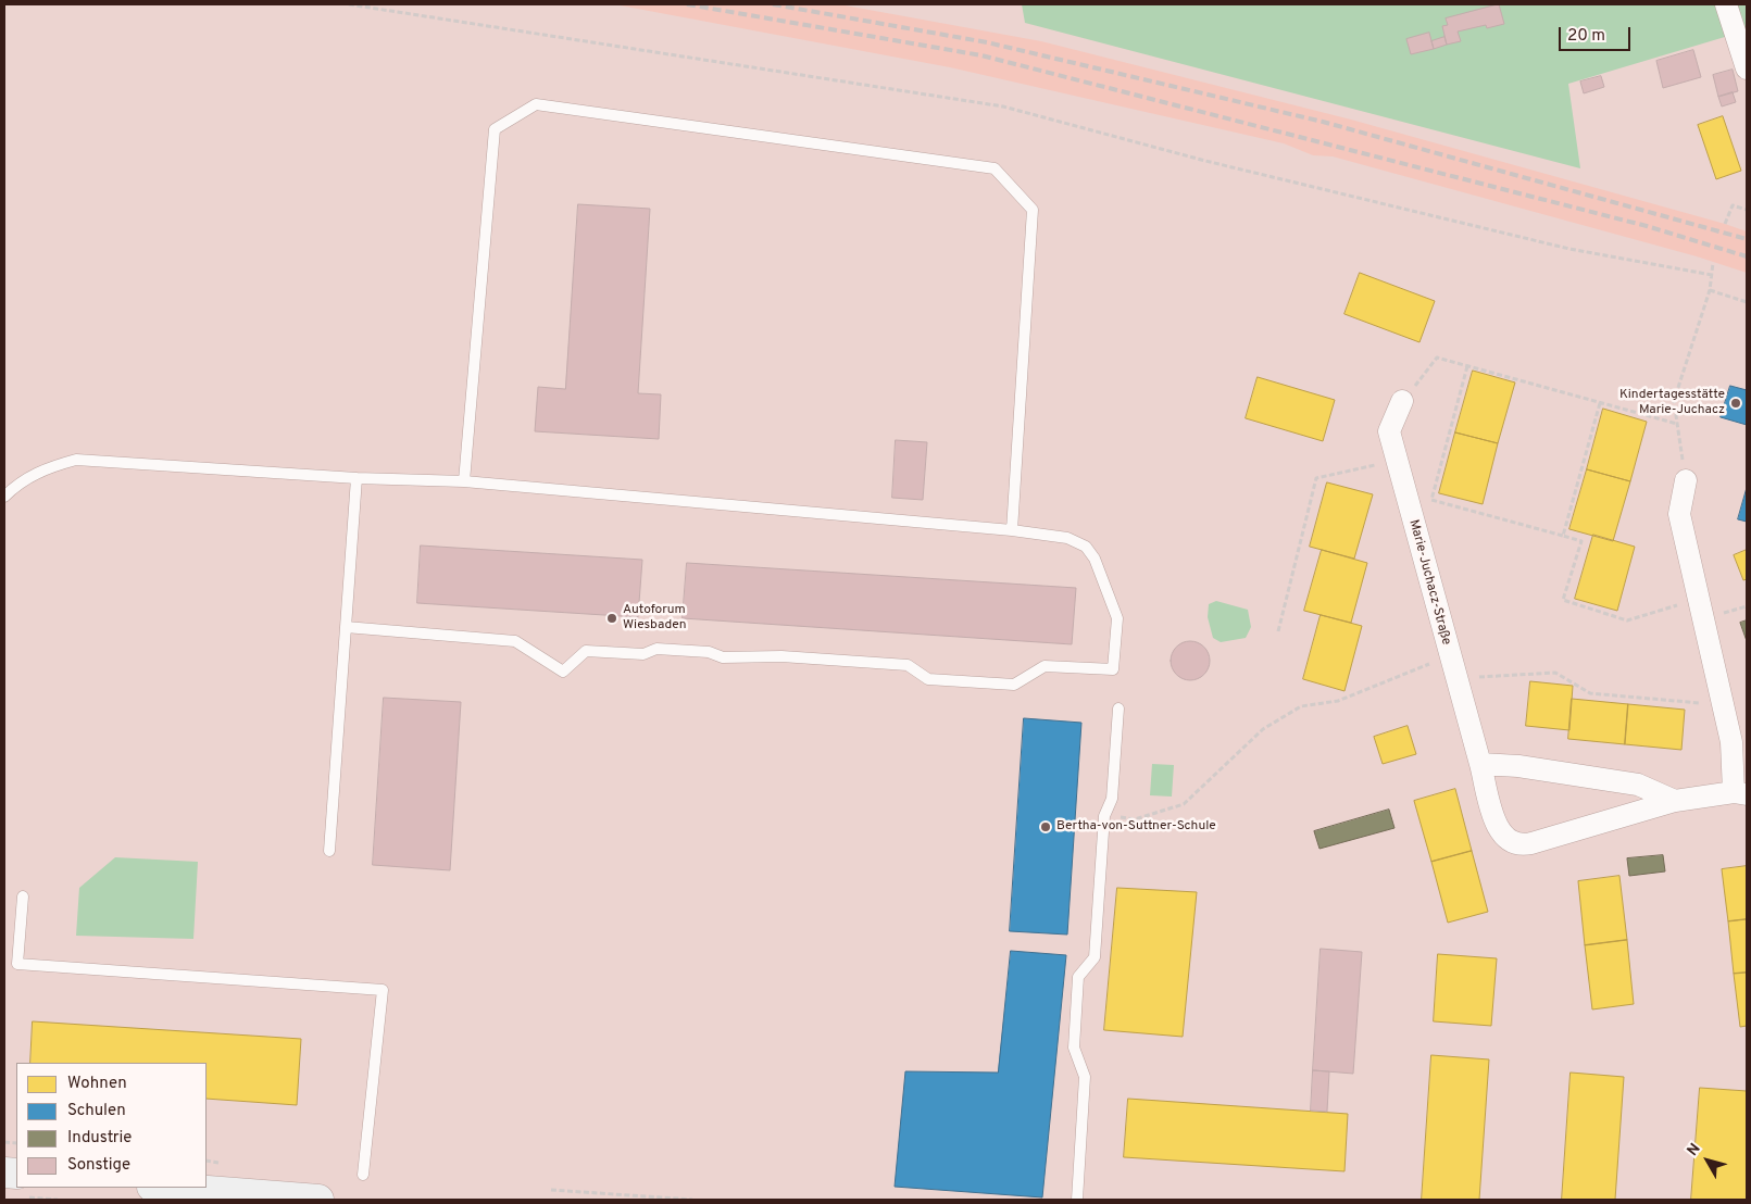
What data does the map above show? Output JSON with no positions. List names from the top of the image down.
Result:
{
  "streets": {
    "street": ["Marie-Juchacz-Straße"]
  },
  "places": ["Kindertagesstätte Marie-Juchacz", "Autoforum Wiesbaden", "Bertha-von-Suttner-Schule"],
  "legend": [
    "Wohnen",
    "Schulen",
    "Industrie",
    "Sonstige"
  ],
  "scale_bar": "20 m",
  "north": "top left"
}
